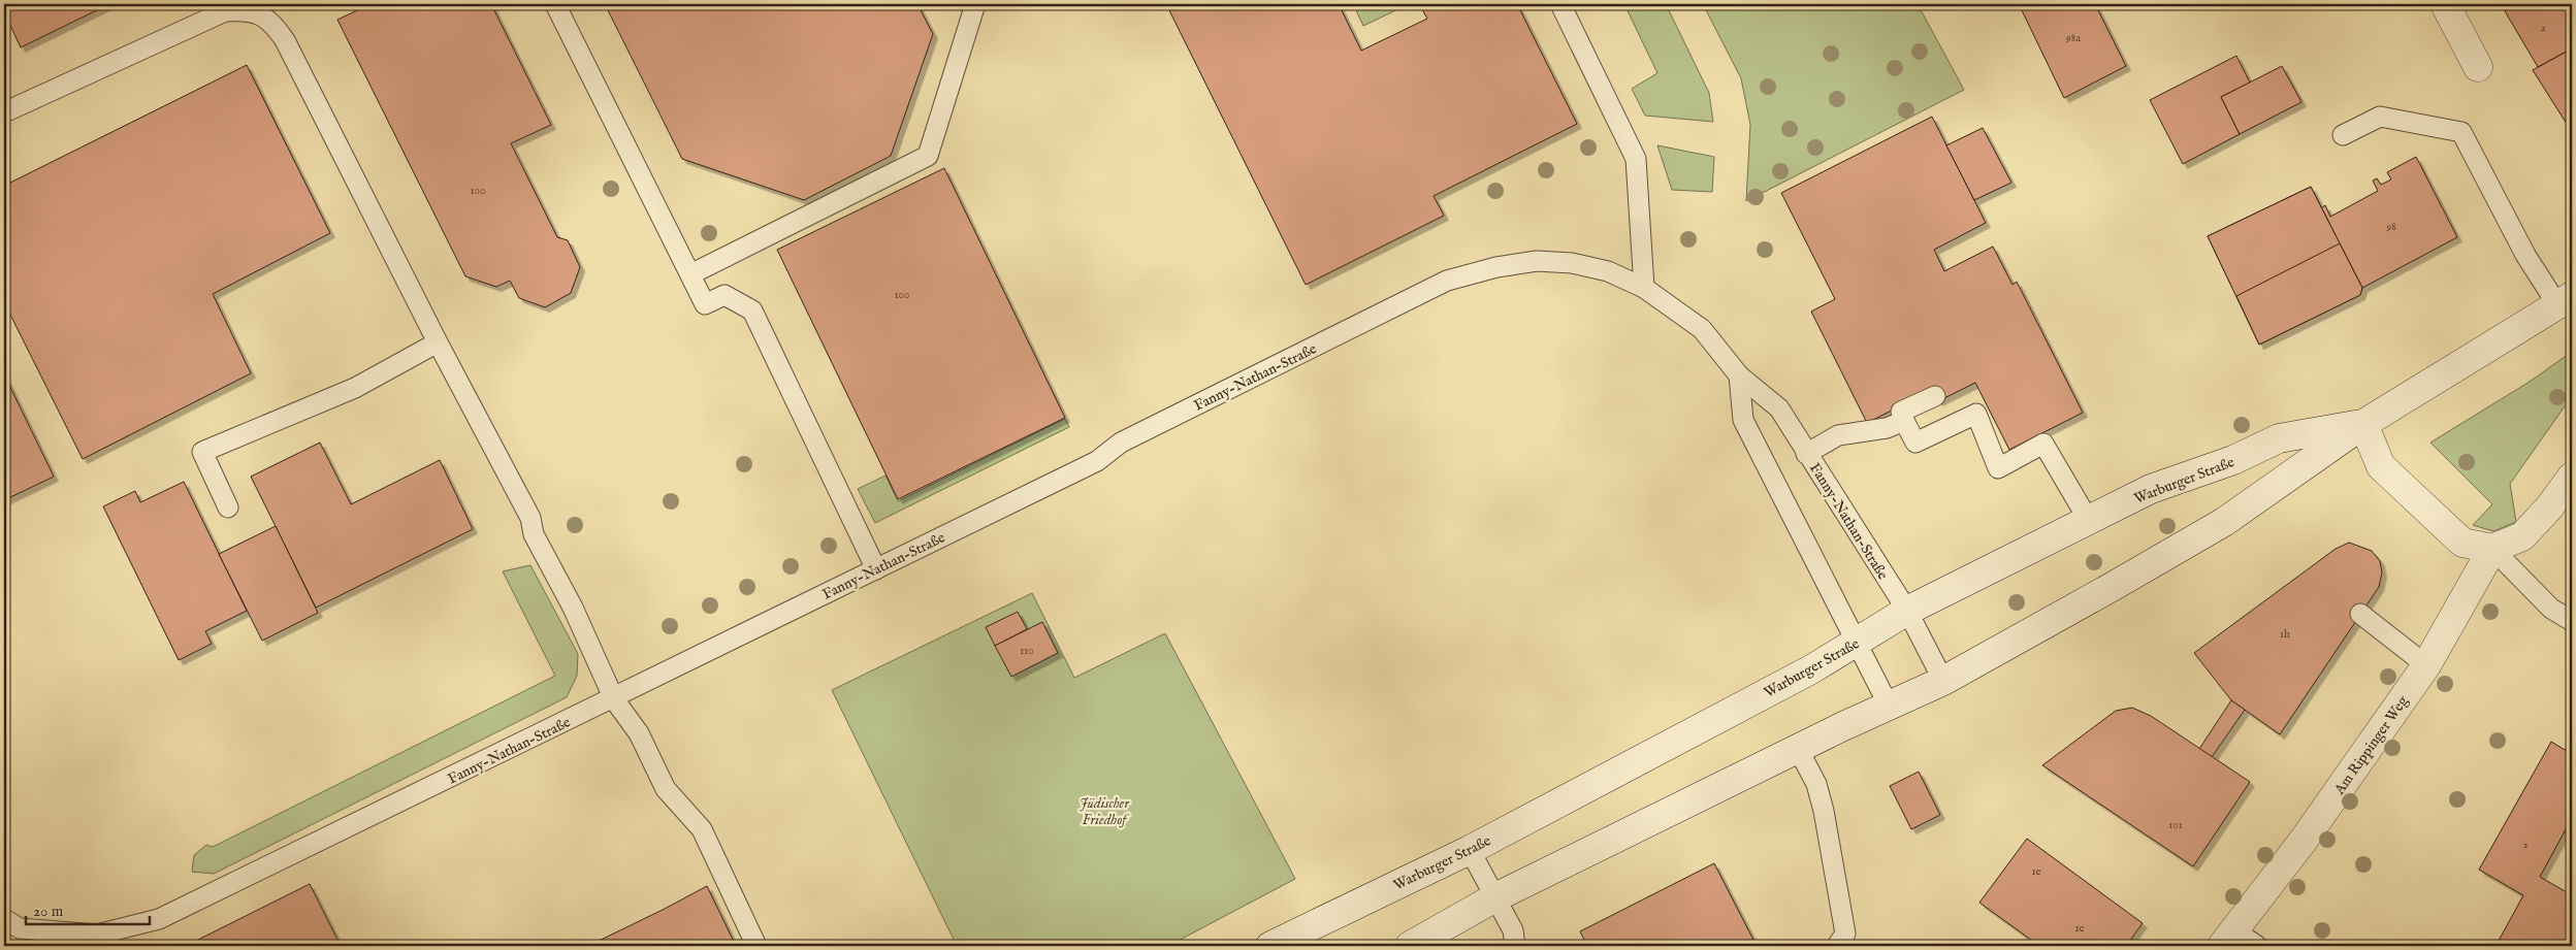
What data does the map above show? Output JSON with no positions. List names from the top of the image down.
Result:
{
  "streets": {
    "main road": ["Warburger Straße", "Am Rippinger Weg"],
    "lane": ["Fanny-Nathan-Straße"]
  },
  "crossings": [
    ["Fanny-Nathan-Straße", "Warburger Straße"]
  ],
  "parks": ["Jüdischer Friedhof"],
  "house_numbers": [
    "2",
    "98a",
    "100",
    "98",
    "100",
    "1h",
    "110",
    "101",
    "2",
    "1e",
    "1e"
  ],
  "scale_bar": "20 m"
}
